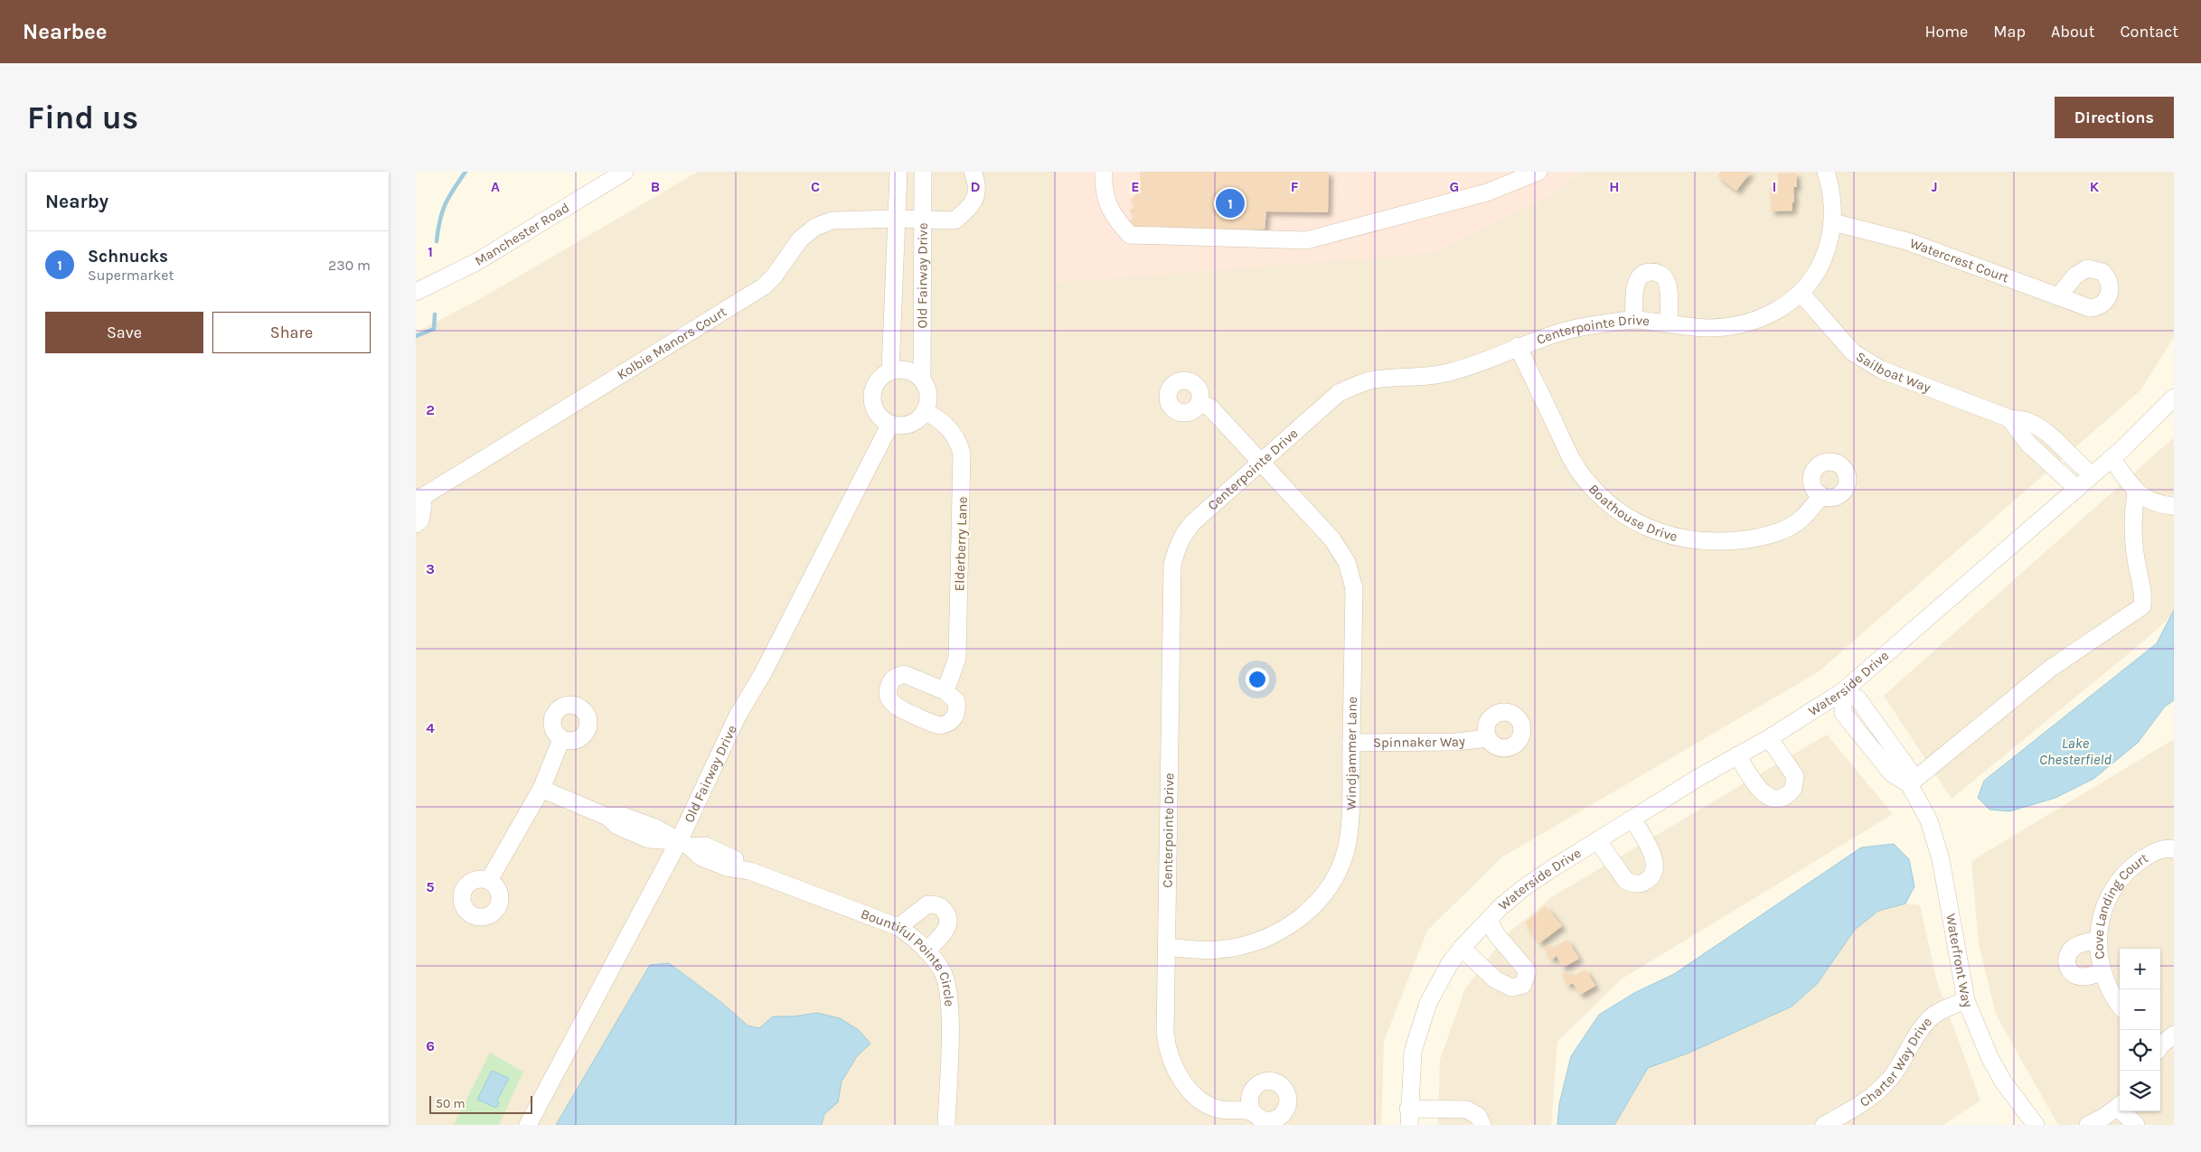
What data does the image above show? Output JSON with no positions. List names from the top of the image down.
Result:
{
  "streets": {
    "street": [
      "Manchester Road",
      "Watercrest Court",
      "Old Fairway Drive",
      "Centerpointe Drive",
      "Kolbie Manors Court",
      "Sailboat Way",
      "Boathouse Drive",
      "Elderberry Lane",
      "Waterside Drive",
      "Spinnaker Way",
      "Windjammer Lane",
      "Cove Landing Court",
      "Waterfront Way",
      "Bountiful Pointe Circle",
      "Charter Way Drive"
    ]
  },
  "crossings": [
    ["Watercrest Court", "Centerpointe Drive"],
    ["Old Fairway Drive", "Kolbie Manors Court"],
    ["Old Fairway Drive", "Elderberry Lane"],
    ["Old Fairway Drive", "Bountiful Pointe Circle"],
    ["Centerpointe Drive", "Sailboat Way"],
    ["Centerpointe Drive", "Boathouse Drive"],
    ["Centerpointe Drive", "Windjammer Lane"],
    ["Sailboat Way", "Waterside Drive"],
    ["Waterside Drive", "Waterfront Way"],
    ["Spinnaker Way", "Windjammer Lane"],
    ["Waterfront Way", "Charter Way Drive"]
  ],
  "water": ["Lake Chesterfield"],
  "scale_bar": "50 m",
  "page": {
    "header": "Nearbee",
    "nav": [
      "Home",
      "Map",
      "About",
      "Contact"
    ],
    "buttons": [
      "Directions",
      ["Save", "Share"]
    ],
    "title": "Find us",
    "heading": "Nearby",
    "pins": "1",
    "list": [
      {
        "mark": "1",
        "name": "Schnucks",
        "note": "Supermarket",
        "value": "230 m"
      }
    ],
    "map_buttons": ["+", "−"],
    "scale": "50 m"
  },
  "grid": {
    "columns": [
      "A",
      "B",
      "C",
      "D",
      "E",
      "F",
      "G",
      "H",
      "I",
      "J",
      "K"
    ],
    "rows": [
      "1",
      "2",
      "3",
      "4",
      "5",
      "6"
    ]
  }
}
